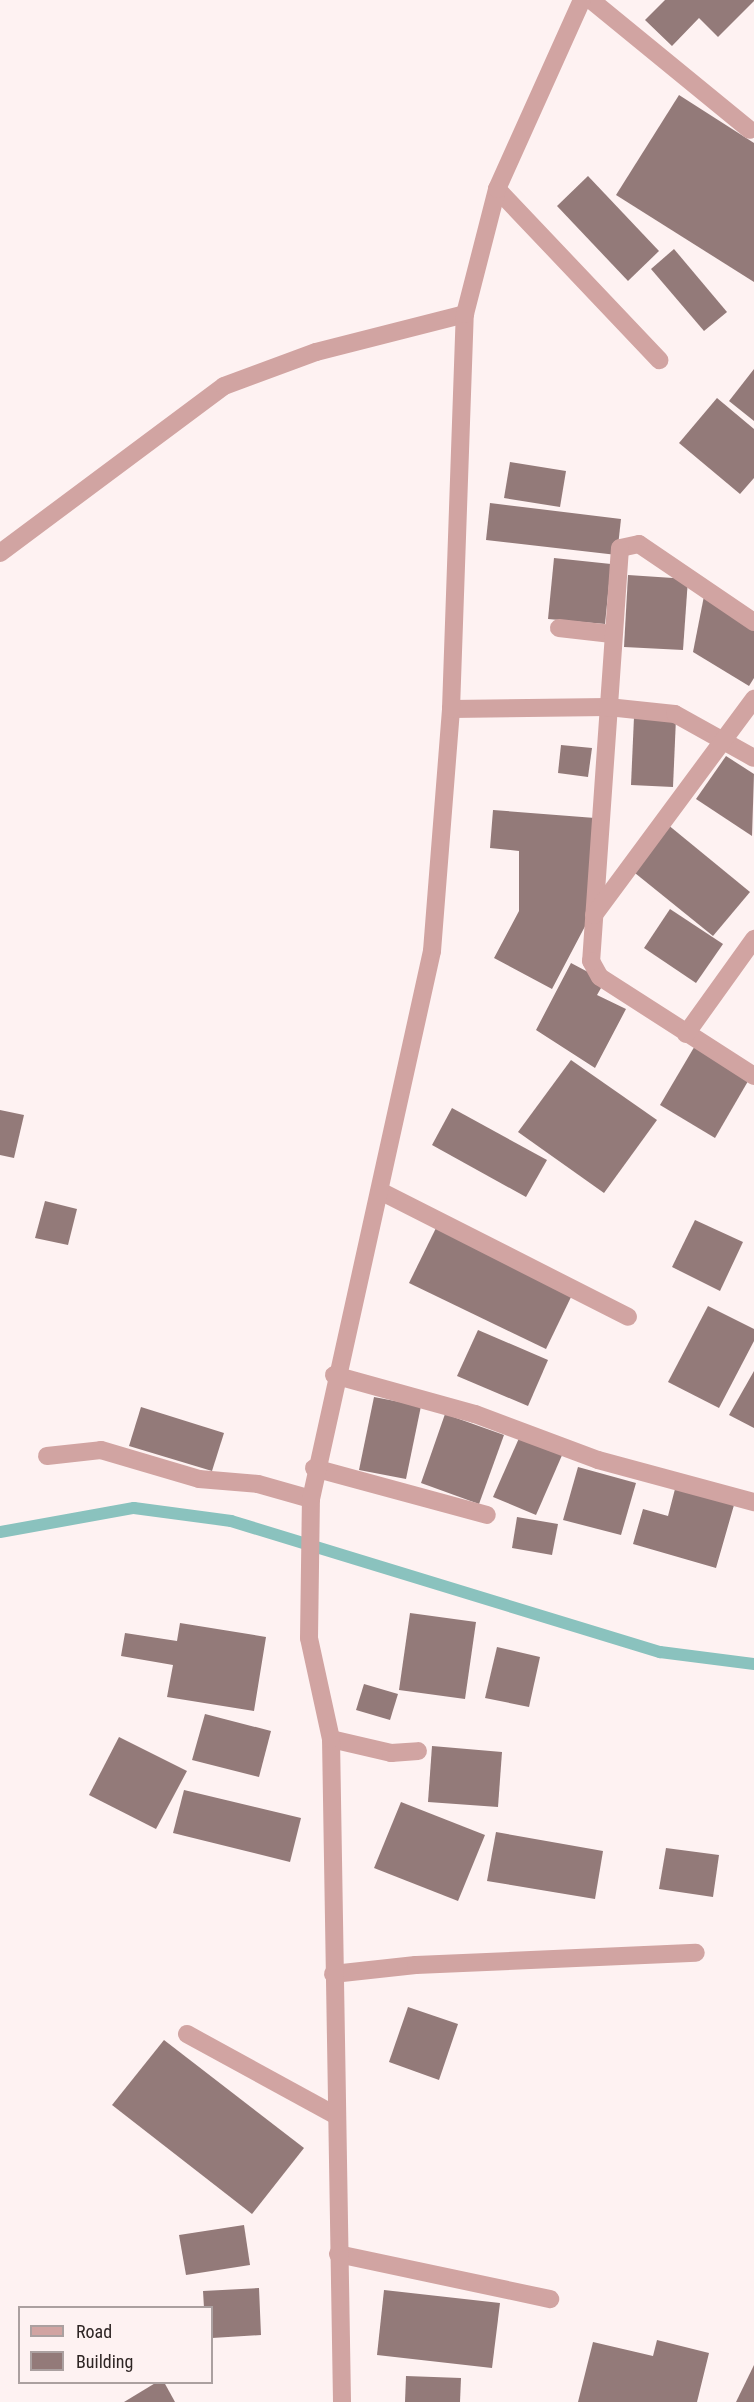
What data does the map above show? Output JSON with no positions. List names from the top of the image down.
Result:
{
  "legend": ["Road", "Building"]
}
